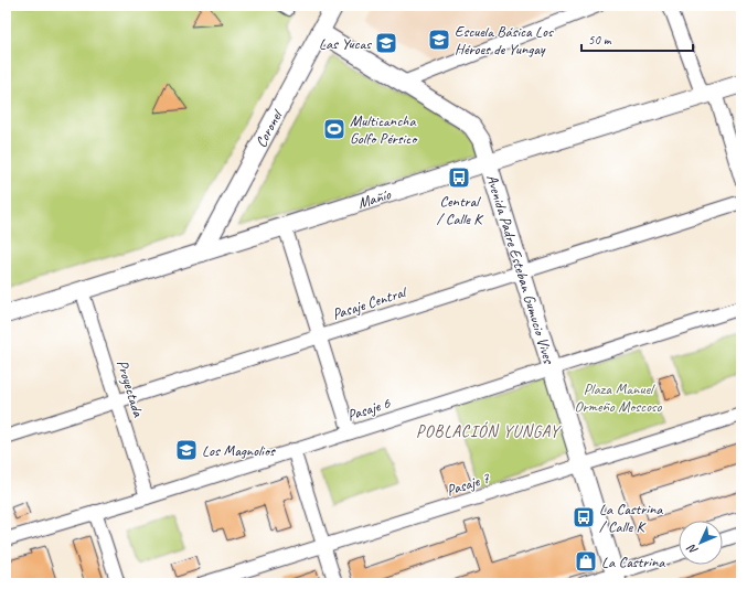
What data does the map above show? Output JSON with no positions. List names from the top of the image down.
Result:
{
  "streets": {
    "street": [
      "Coronel",
      "Mañío",
      "Avenida Padre Esteban Gumucio Vives",
      "Pasaje Central",
      "Proyectada",
      "Pasaje 6",
      "Pasaje 7"
    ]
  },
  "crossings": [
    ["Coronel", "Mañío"],
    ["Coronel", "Avenida Padre Esteban Gumucio Vives"],
    ["Mañío", "Avenida Padre Esteban Gumucio Vives"],
    ["Mañío", "Proyectada"],
    ["Avenida Padre Esteban Gumucio Vives", "Pasaje Central"],
    ["Avenida Padre Esteban Gumucio Vives", "Pasaje 6"],
    ["Avenida Padre Esteban Gumucio Vives", "Pasaje 7"],
    ["Pasaje Central", "Proyectada"],
    ["Proyectada", "Pasaje 6"]
  ],
  "districts": ["POBLACIÓN YUNGAY"],
  "parks": ["Plaza Manuel Ormeño Moscoso"],
  "places": {
    "school or university": ["Escuela Básica Los Héroes de Yungay", "Las Yucas", "Los Magnolios"],
    "sports": ["Multicancha Golfo Pérsico"],
    "bus stop": ["Central / Calle K", "La Castrina / Calle K"],
    "shop": ["La Castrina"]
  },
  "scale_bar": "50 m",
  "north": "bottom left"
}
